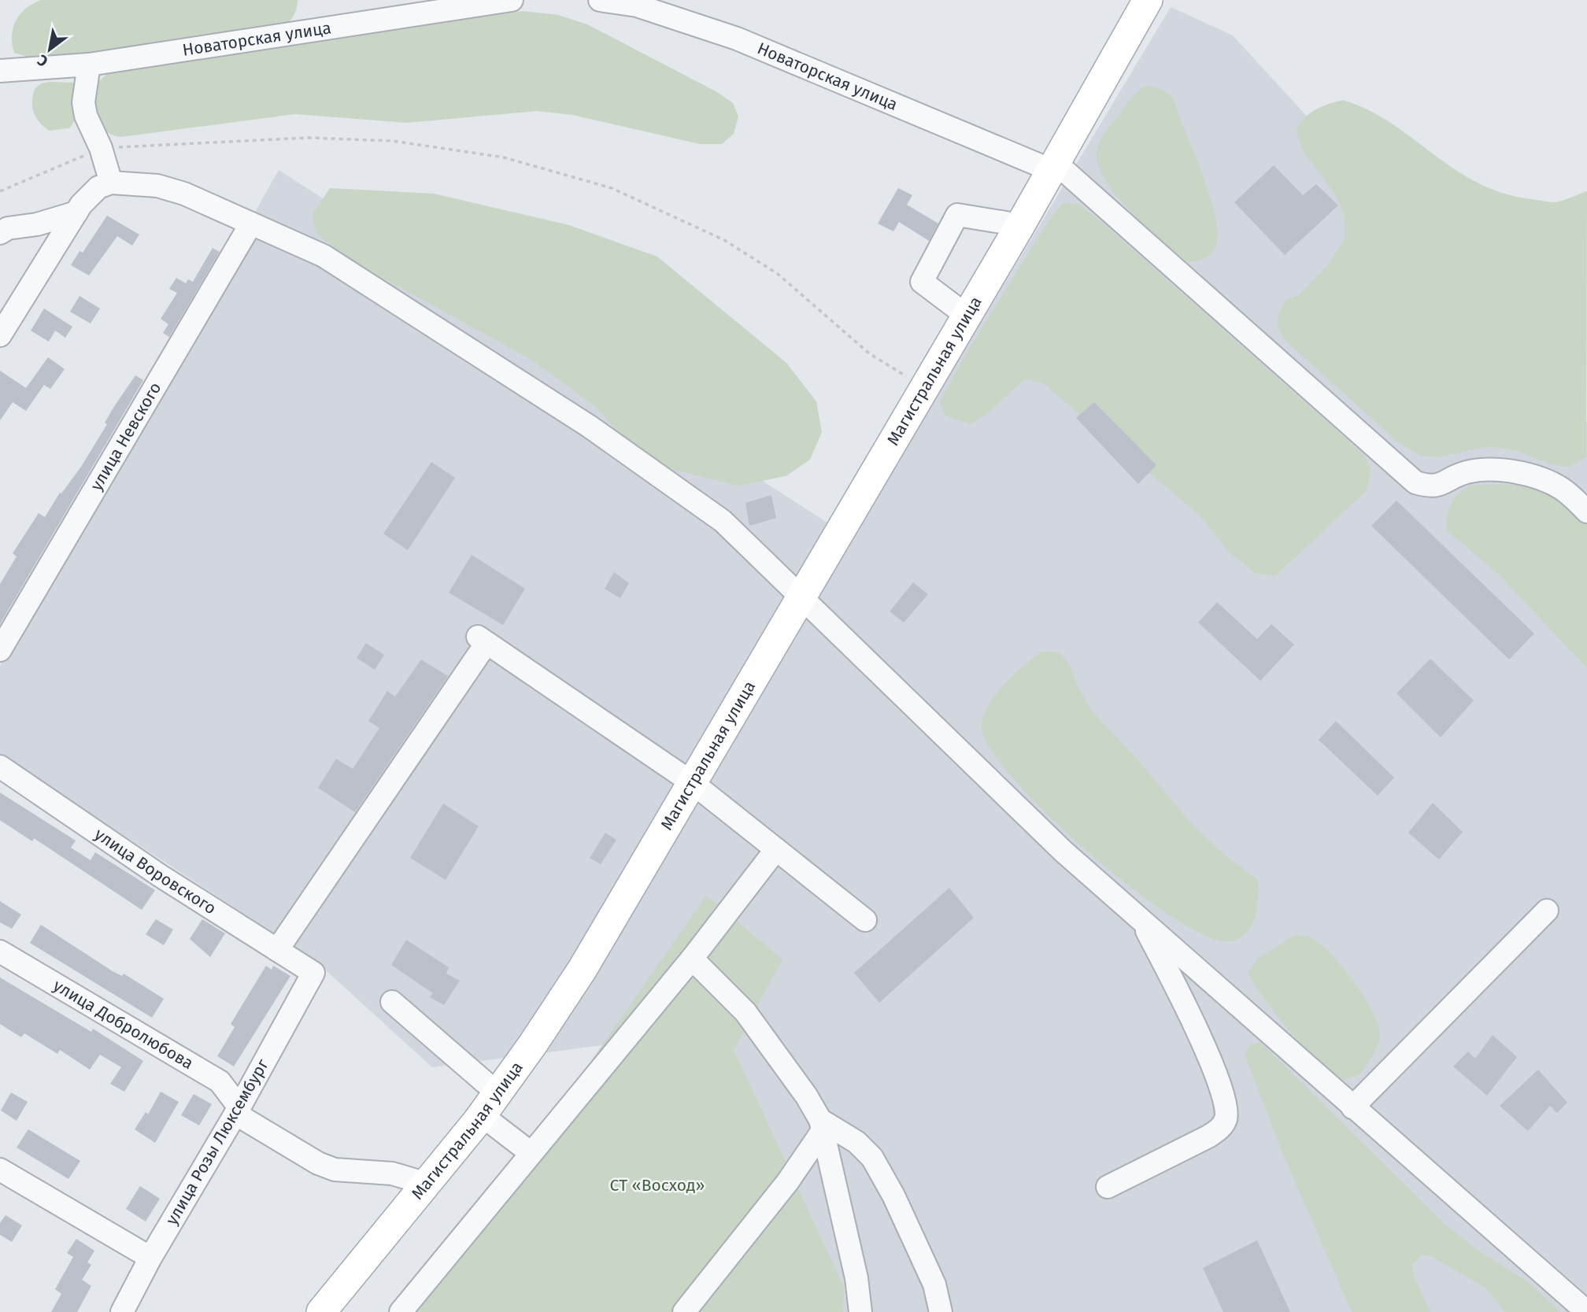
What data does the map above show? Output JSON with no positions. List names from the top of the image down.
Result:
{
  "streets": {
    "main road": ["Магистральная улица"],
    "street": [
      "Новаторская улица",
      "улица Невского",
      "улица Воровского",
      "улица Добролюбова",
      "улица Розы Люксембург"
    ]
  },
  "crossings": [
    ["Новаторская улица", "Магистральная улица"],
    ["улица Воровского", "улица Розы Люксембург"],
    ["улица Добролюбова", "улица Розы Люксембург"]
  ],
  "parks": ["СТ «Восход»"],
  "north": "bottom left"
}
